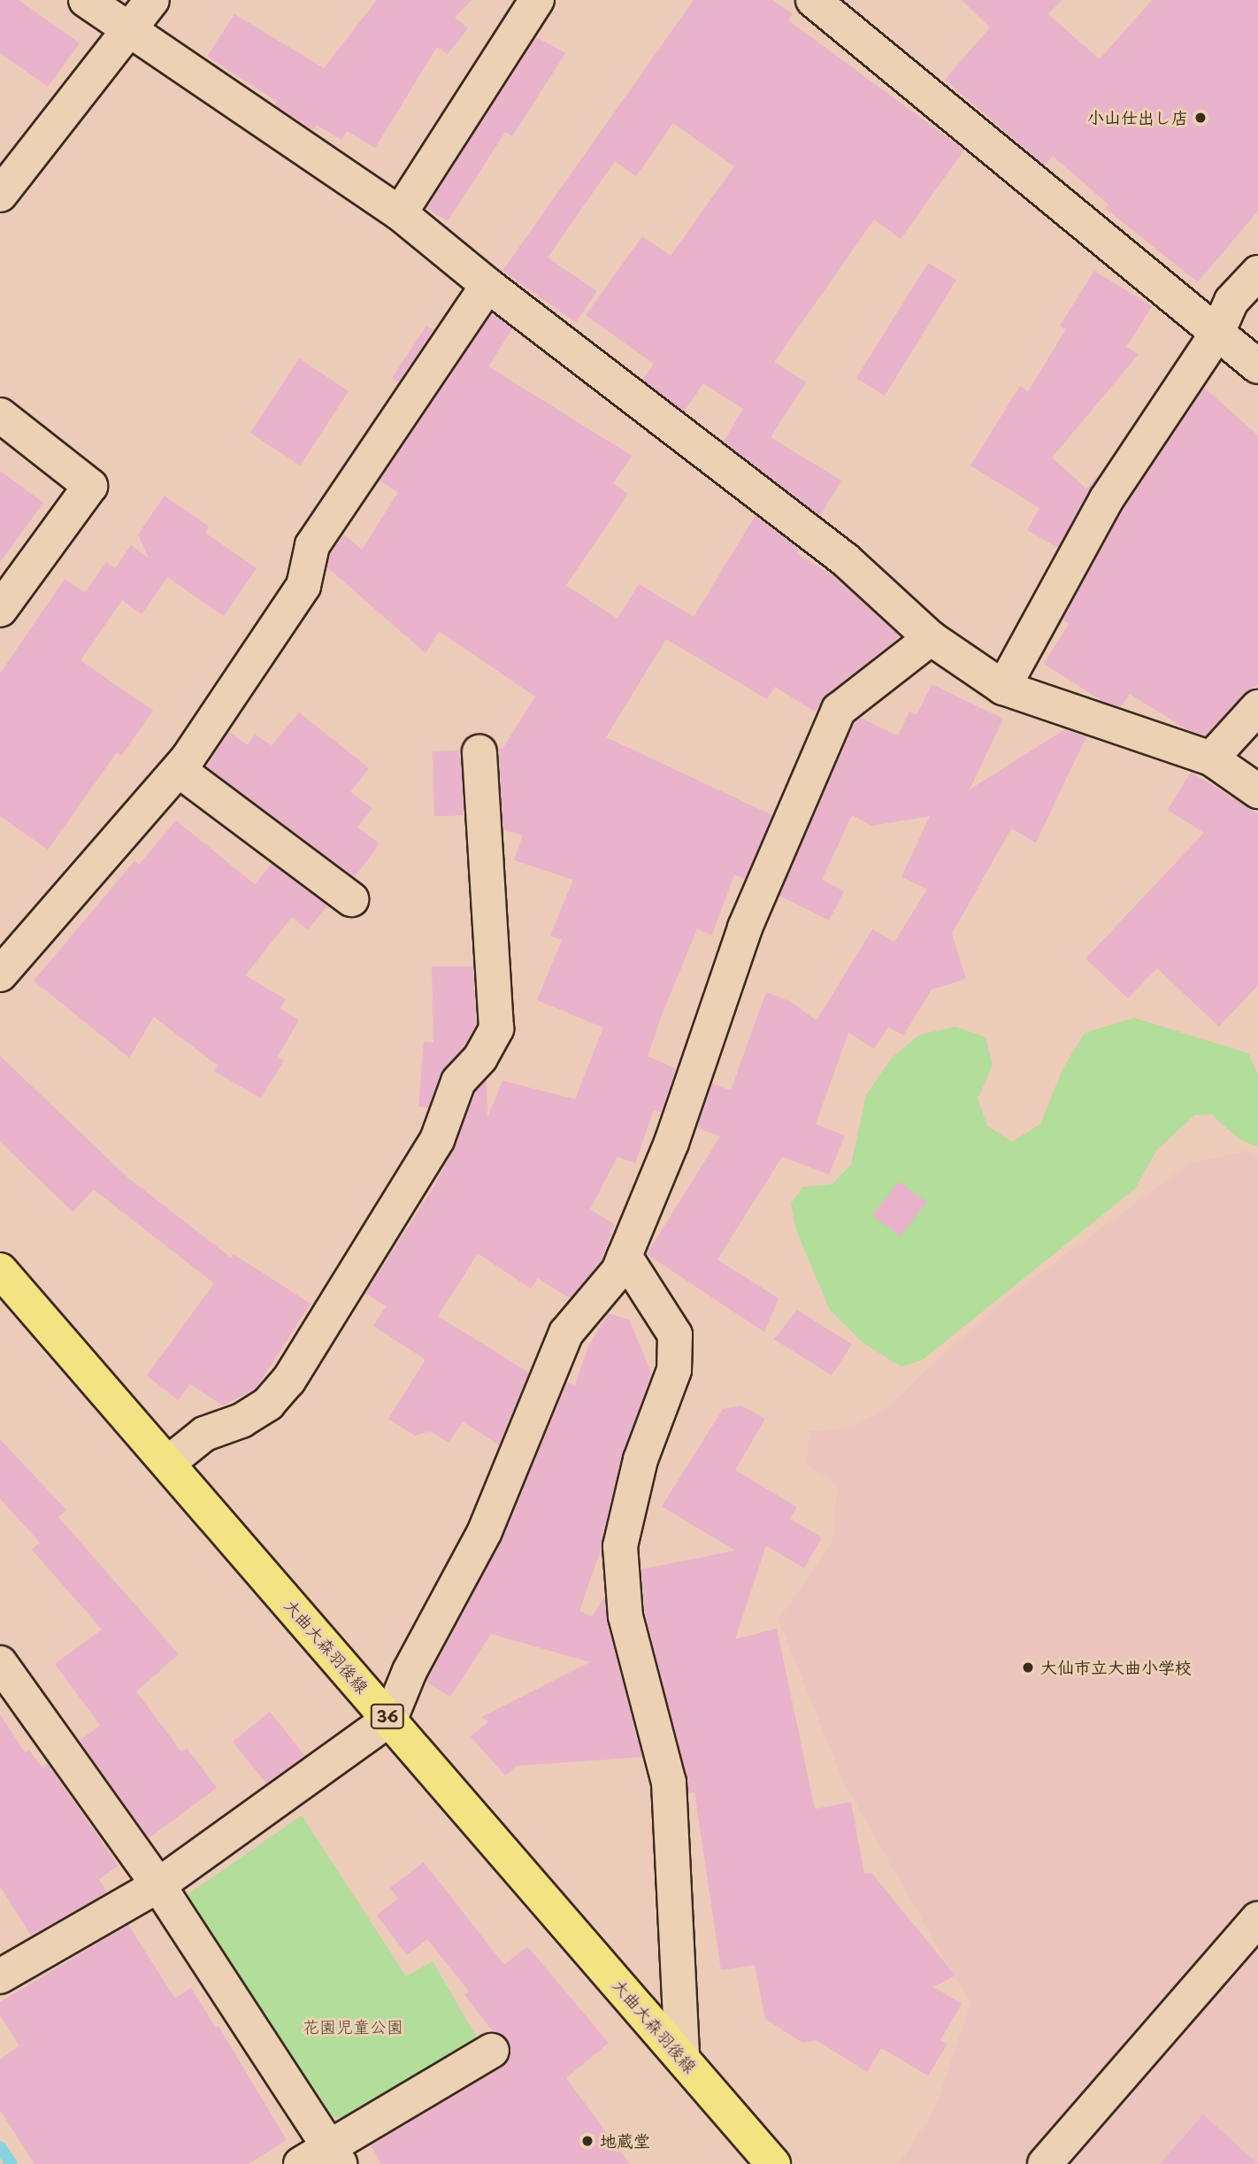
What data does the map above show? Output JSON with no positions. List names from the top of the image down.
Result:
{
  "streets": {
    "main road": ["大曲大森羽後線", "36"]
  },
  "parks": ["花園児童公園"],
  "places": ["小山仕出し店", "大仙市立大曲小学校", "地蔵堂"]
}
